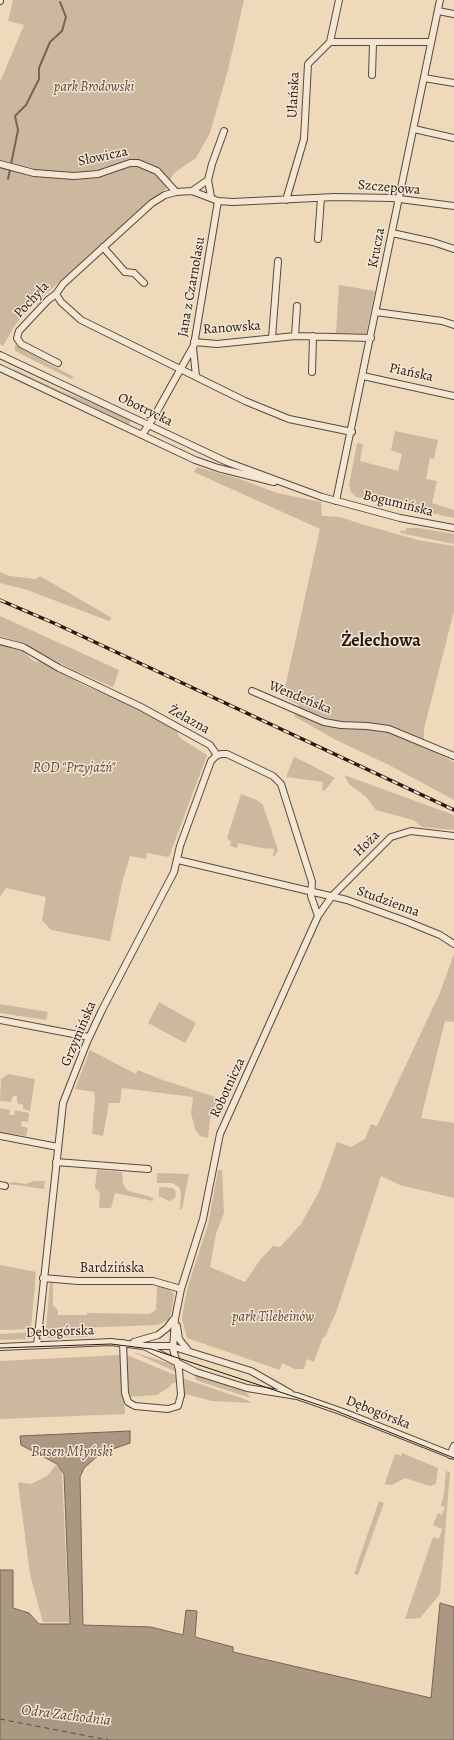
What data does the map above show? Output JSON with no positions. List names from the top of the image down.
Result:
{
  "streets": {
    "street": [
      "Ułańska",
      "Słowicza",
      "Szczepowa",
      "Krucza",
      "Jana z Czarnolasu",
      "Pochyła",
      "Ranowska",
      "Piańska",
      "Obotrycka",
      "Bogumińska",
      "Wendeńska",
      "Żelazna",
      "Hoża",
      "Studzienna",
      "Grzymińska",
      "Robotnicza",
      "Bardzińska",
      "Dębogórska"
    ]
  },
  "crossings": [
    ["Ułańska", "Szczepowa"],
    ["Słowicza", "Pochyła"],
    ["Szczepowa", "Krucza"],
    ["Szczepowa", "Jana z Czarnolasu"],
    ["Szczepowa", "Pochyła"],
    ["Krucza", "Ranowska"],
    ["Krucza", "Piańska"],
    ["Krucza", "Obotrycka"],
    ["Krucza", "Bogumińska"],
    ["Jana z Czarnolasu", "Ranowska"],
    ["Jana z Czarnolasu", "Obotrycka"],
    ["Obotrycka", "Bogumińska"],
    ["Żelazna", "Studzienna"],
    ["Żelazna", "Grzymińska"],
    ["Hoża", "Studzienna"],
    ["Hoża", "Robotnicza"],
    ["Studzienna", "Grzymińska"],
    ["Studzienna", "Robotnicza"],
    ["Grzymińska", "Bardzińska"],
    ["Grzymińska", "Dębogórska"],
    ["Robotnicza", "Bardzińska"],
    ["Robotnicza", "Dębogórska"]
  ],
  "districts": ["Żelechowa"],
  "water": ["Basen Młyński", "Odra Zachodnia"],
  "parks": ["park Brodowski", "ROD \"Przyjaźń\"", "park Tilebeinów"]
}
